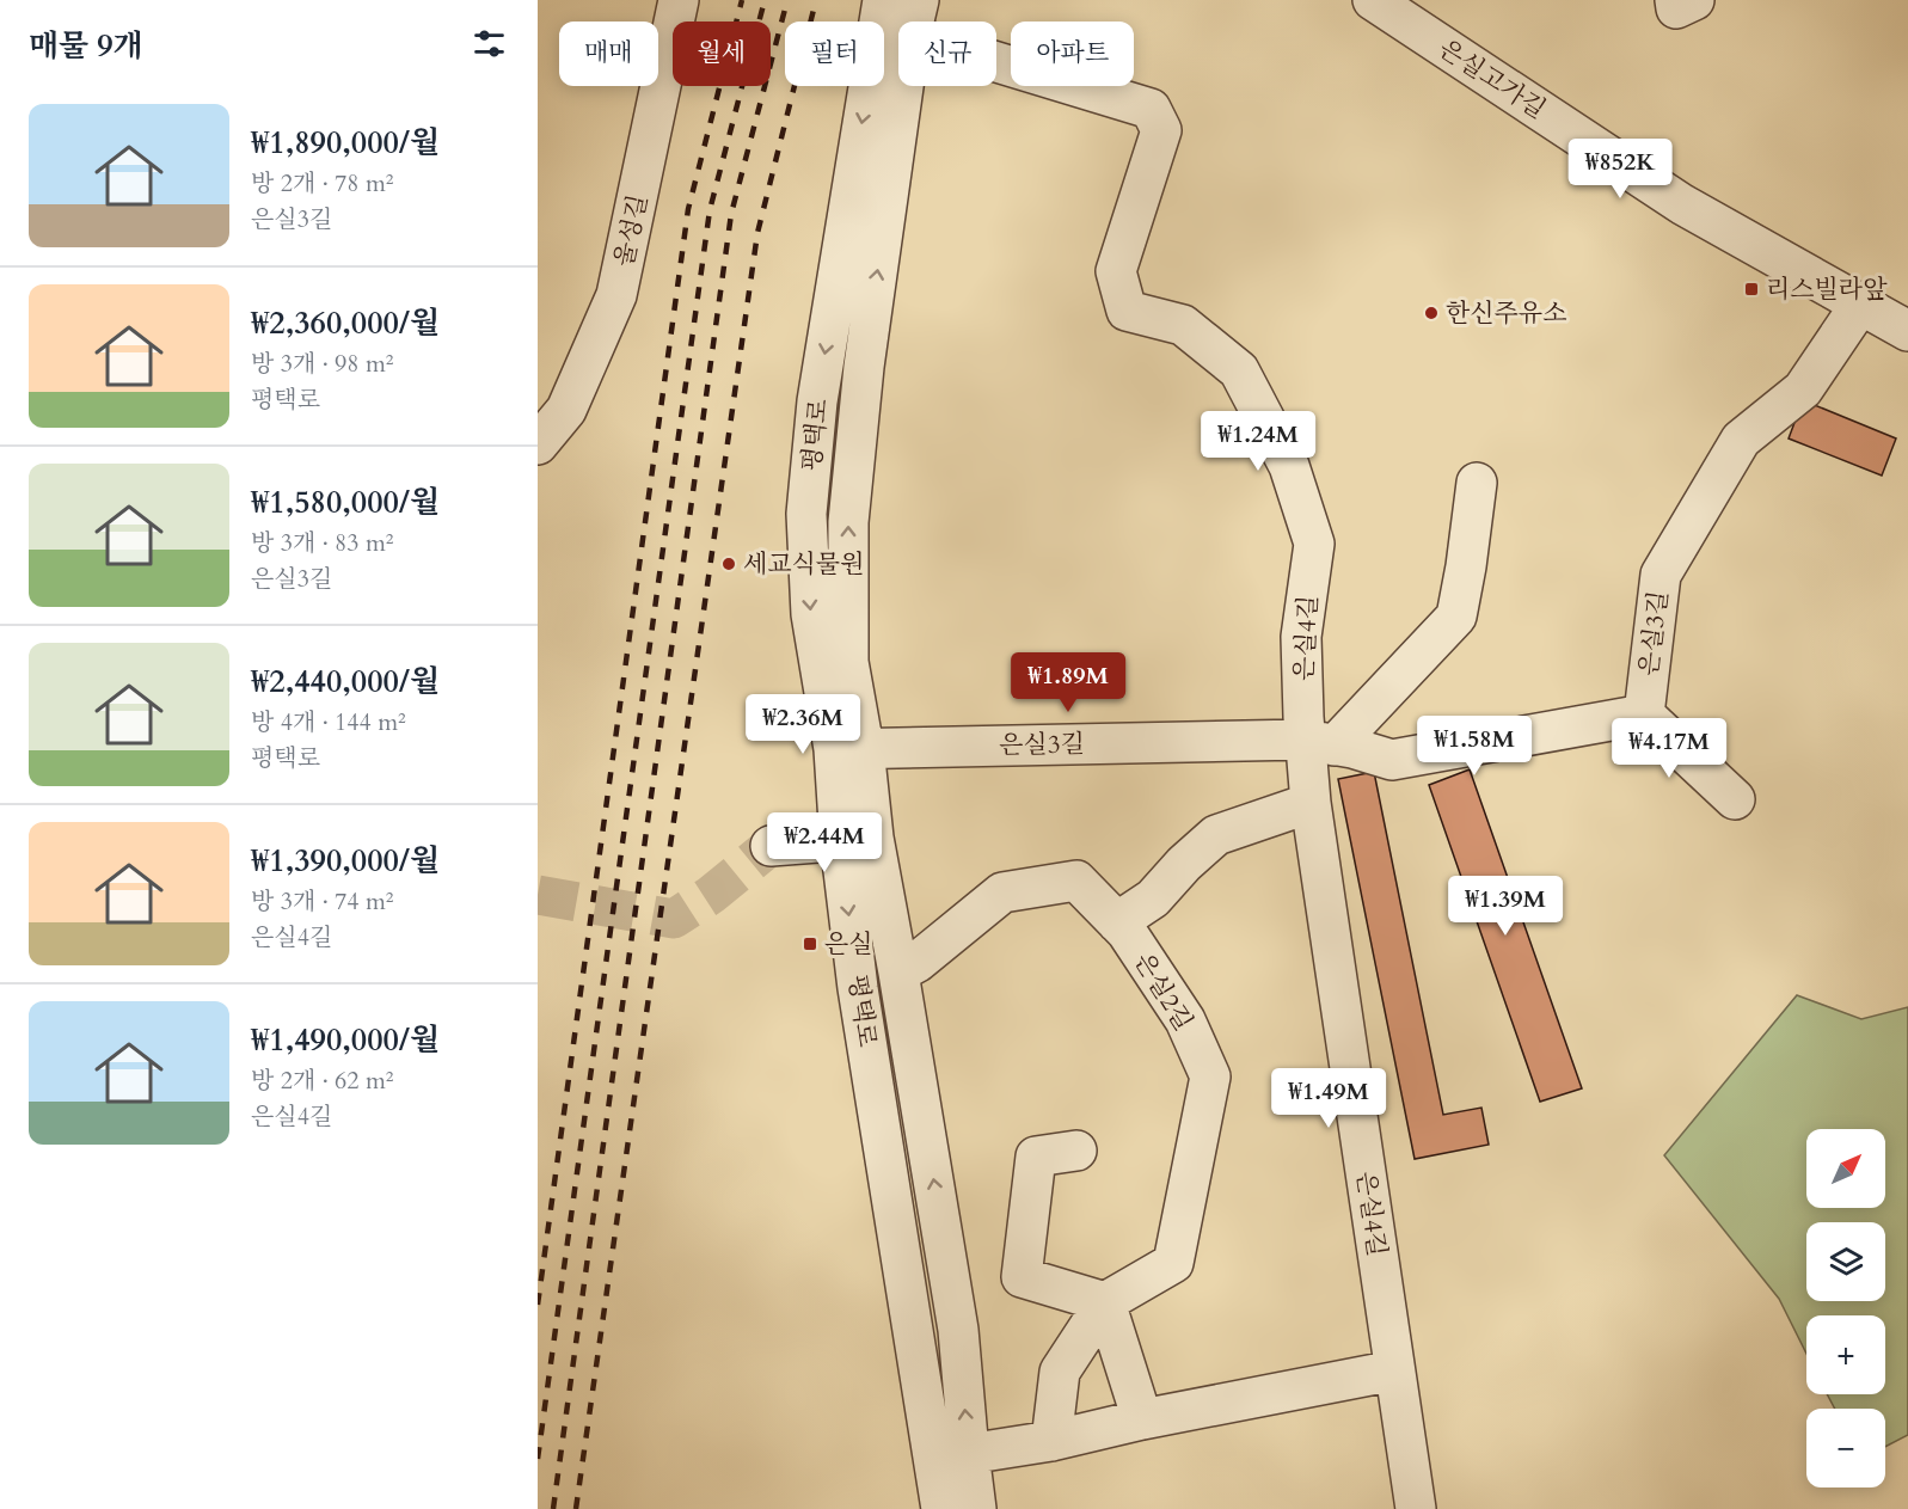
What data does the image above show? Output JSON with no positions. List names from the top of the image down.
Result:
{
  "streets": {
    "street": [
      "은실고가길",
      "울성길",
      "평택로",
      "은실3길",
      "은실4길",
      "은실2길"
    ]
  },
  "crossings": [
    ["은실고가길", "은실3길"],
    ["평택로", "은실3길"],
    ["평택로", "은실4길"],
    ["평택로", "은실2길"],
    ["은실3길", "은실4길"]
  ],
  "places": {
    "transit": ["리스빌라앞", "은실"],
    "other": ["한신주유소", "세교식물원"]
  },
  "north": "top right",
  "page": {
    "heading": "매물 9개",
    "chip": [
      "매매",
      "월세",
      "필터",
      "신규",
      "아파트"
    ],
    "list": [
      {
        "name": "₩1,890,000/월",
        "note": "방 2개 · 78 m² · 은실3길"
      },
      {
        "name": "₩2,360,000/월",
        "note": "방 3개 · 98 m² · 평택로"
      },
      {
        "name": "₩1,580,000/월",
        "note": "방 3개 · 83 m² · 은실3길"
      },
      {
        "name": "₩2,440,000/월",
        "note": "방 4개 · 144 m² · 평택로"
      },
      {
        "name": "₩1,390,000/월",
        "note": "방 3개 · 74 m² · 은실4길"
      },
      {
        "name": "₩1,490,000/월",
        "note": "방 2개 · 62 m² · 은실4길"
      }
    ],
    "price": [
      "₩852K",
      "₩1.24M",
      "₩1.89M",
      "₩2.36M",
      "₩1.58M",
      "₩4.17M",
      "₩2.44M",
      "₩1.39M",
      "₩1.49M"
    ],
    "map_buttons": ["+", "−"]
  }
}
